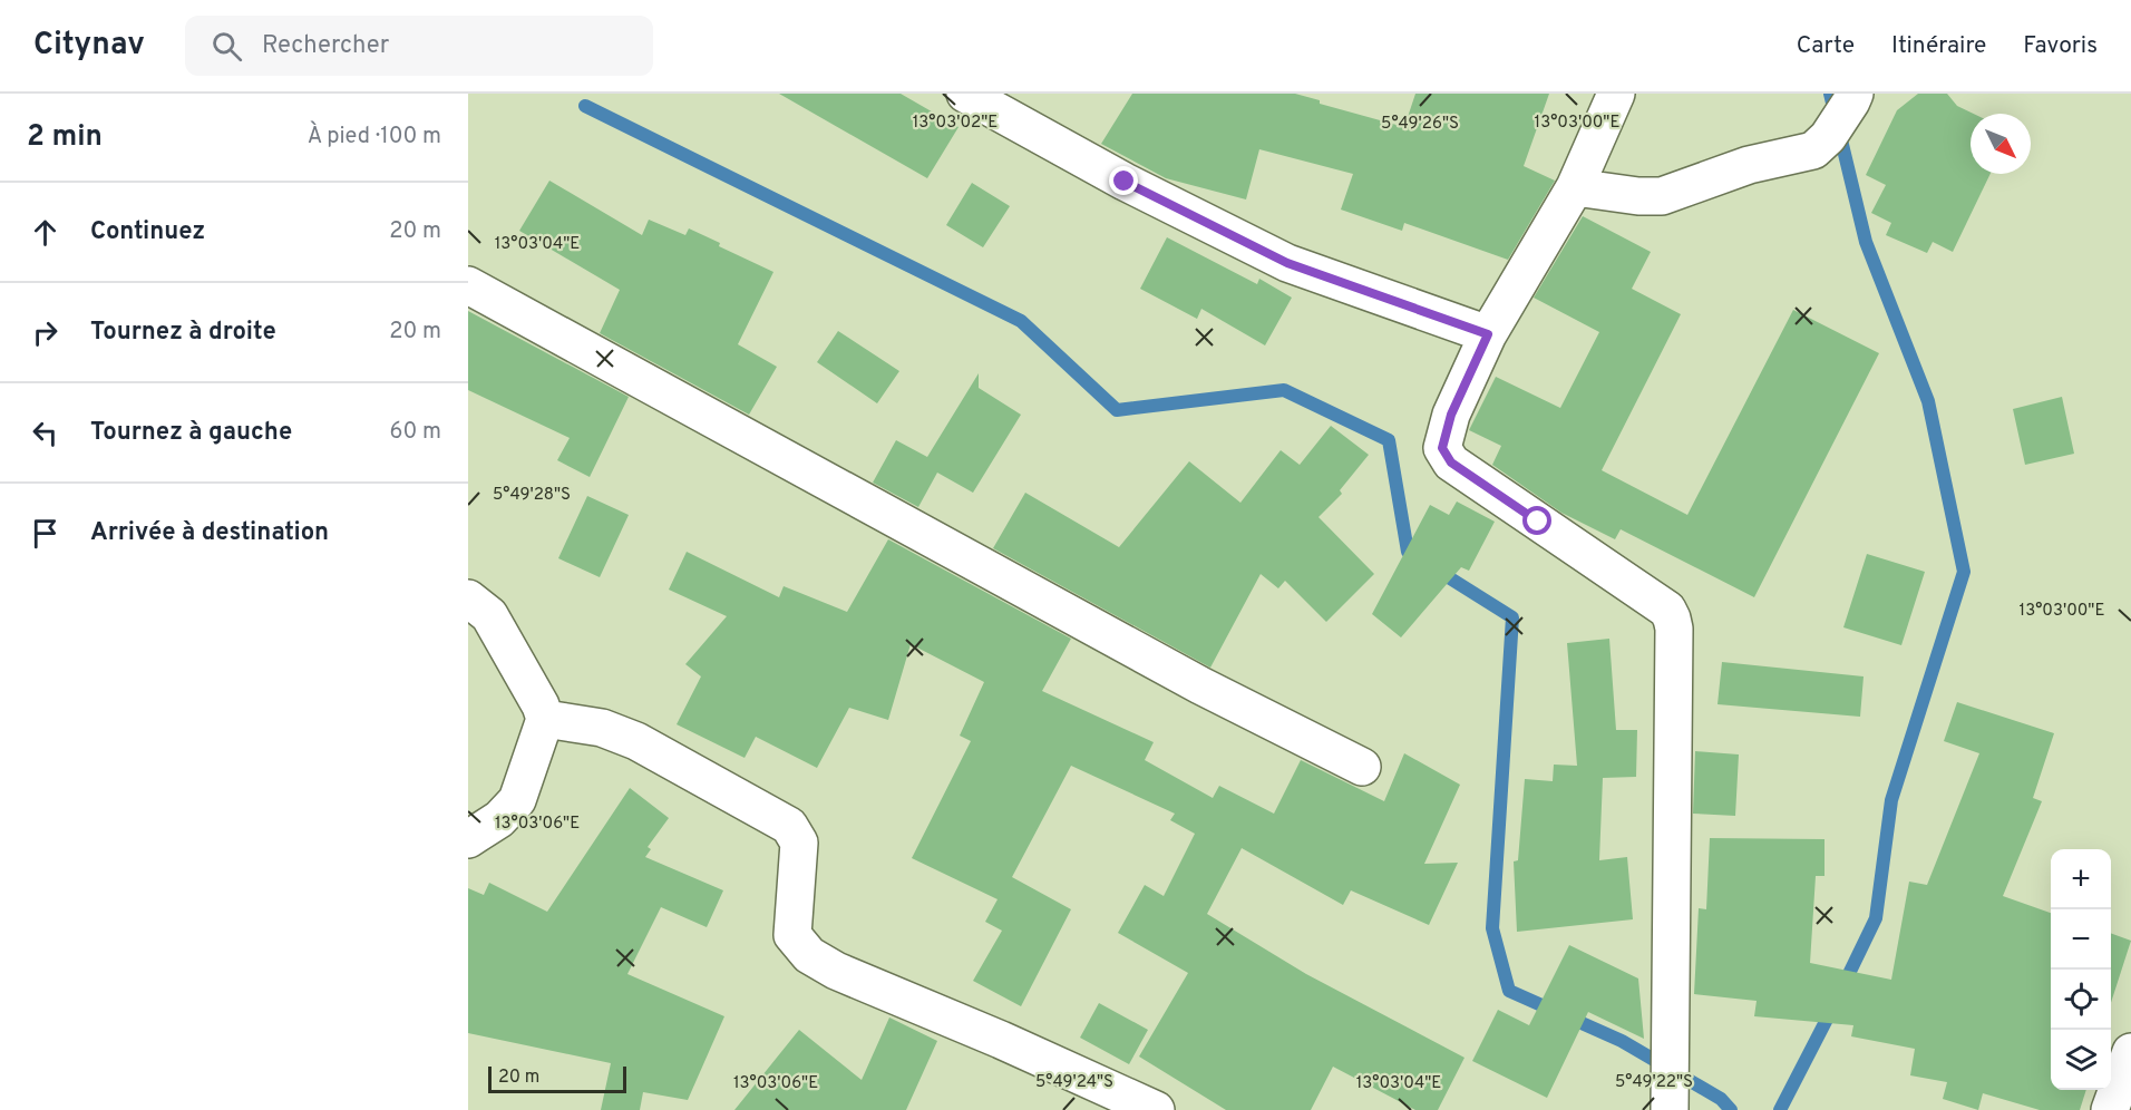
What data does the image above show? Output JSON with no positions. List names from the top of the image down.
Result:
{
  "scale_bar": "20 m",
  "north": "bottom right",
  "page": {
    "header": "Citynav",
    "search": "Rechercher",
    "nav": ["Carte", "Itinéraire", "Favoris"],
    "heading": ["2 min", "À pied · 100 m"],
    "list": [
      ["Continuez", "20 m"],
      ["Tournez à droite", "20 m"],
      ["Tournez à gauche", "60 m"],
      "Arrivée à destination"
    ],
    "map_buttons": ["+", "−"],
    "scale": "20 m"
  },
  "coordinates": [
    "13°03'02\"E",
    "13°03'00\"E",
    "5°49'26\"S",
    "13°03'04\"E",
    "5°49'28\"S",
    "13°03'06\"E",
    "5°49'24\"S",
    "5°49'22\"S"
  ]
}
